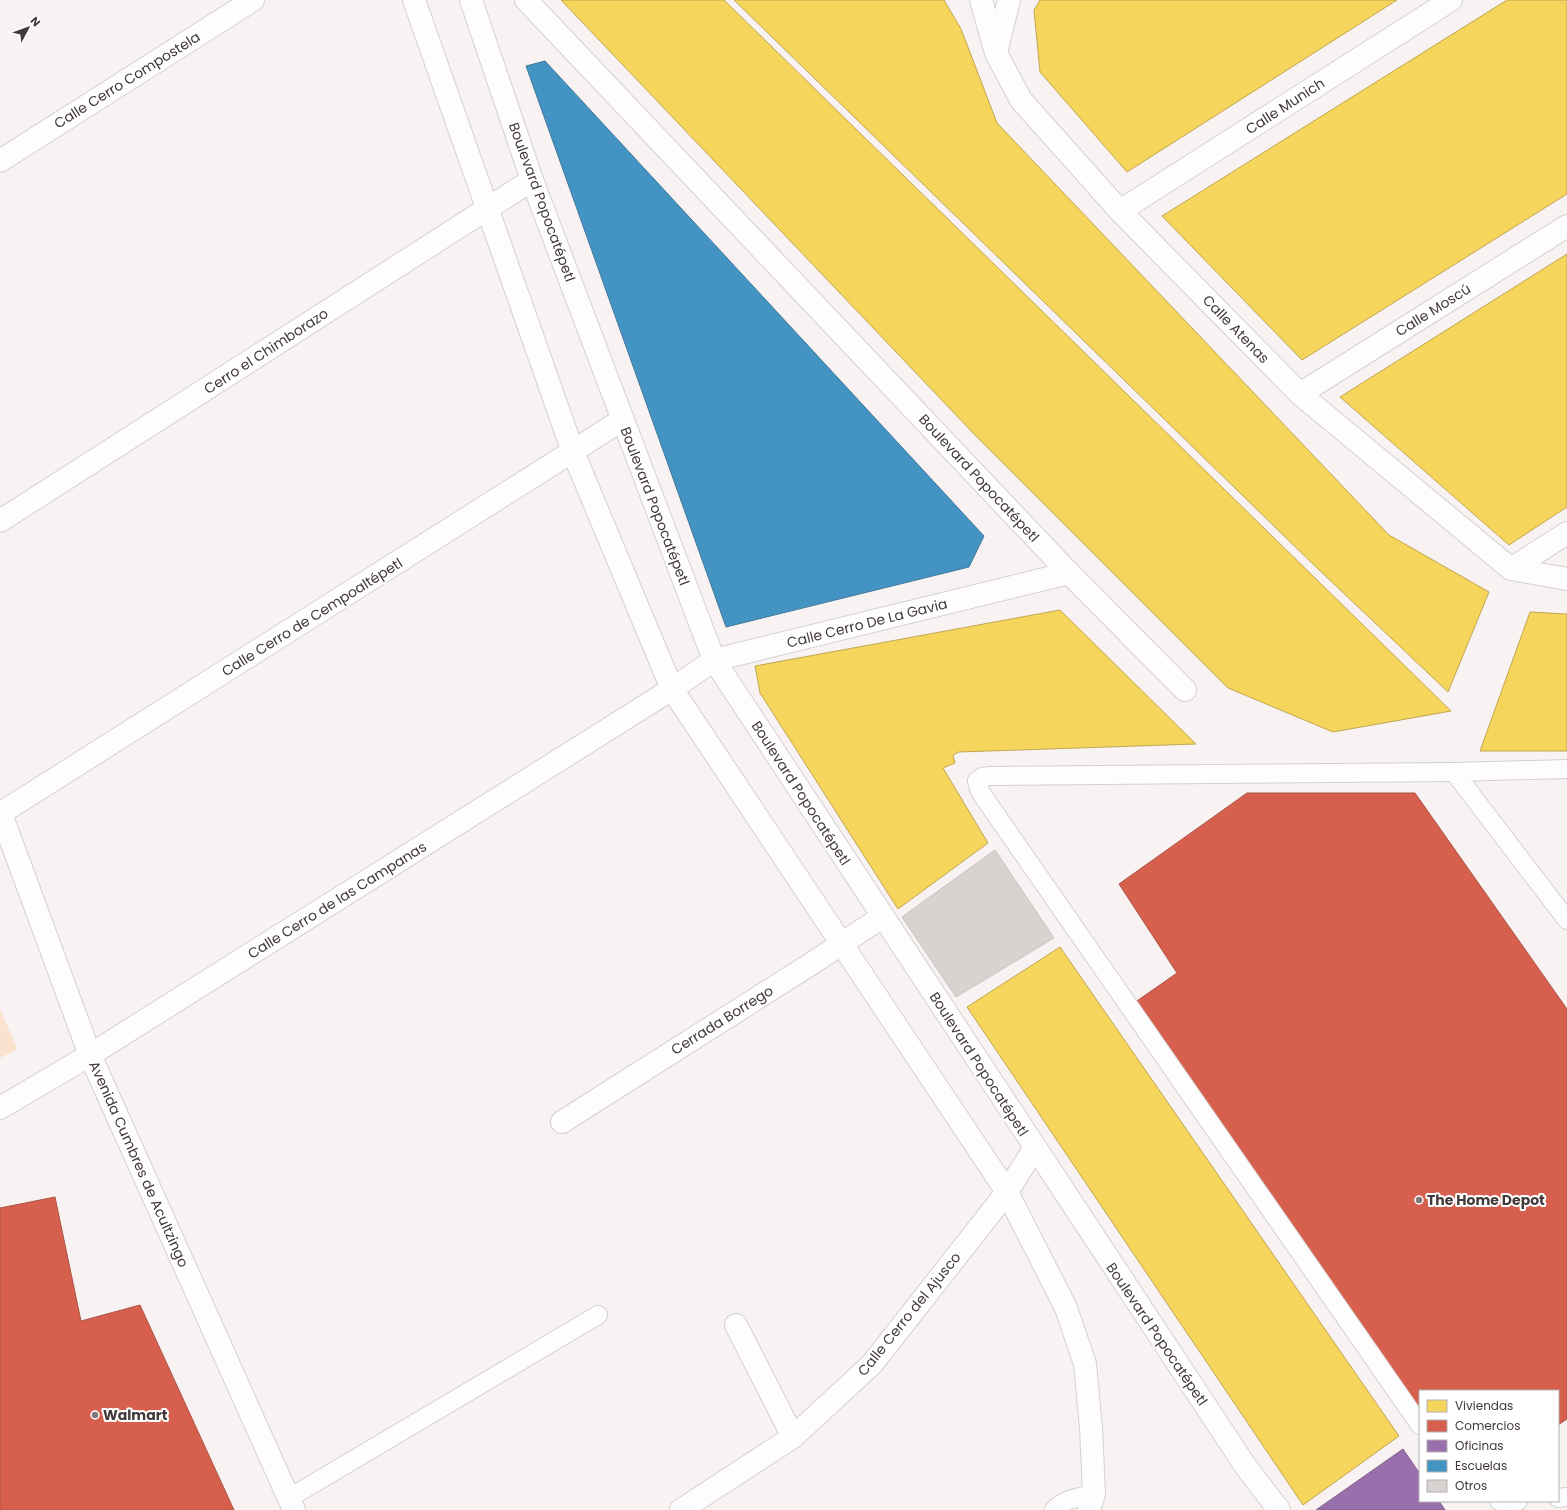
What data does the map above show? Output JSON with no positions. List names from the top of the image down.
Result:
{
  "streets": {
    "street": [
      "Calle Cerro Compostela",
      "Calle Munich",
      "Boulevard Popocatépetl",
      "Calle Moscú",
      "Calle Atenas",
      "Cerro el Chimborazo",
      "Calle Cerro de Cempoaltépetl",
      "Calle Cerro De La Gavia",
      "Calle Cerro de las Campanas",
      "Cerrada Borrego",
      "Avenida Cumbres de Acultzingo",
      "Calle Cerro del Ajusco"
    ]
  },
  "crossings": [
    ["Calle Munich", "Calle Atenas"],
    ["Boulevard Popocatépetl", "Cerro el Chimborazo"],
    ["Boulevard Popocatépetl", "Calle Cerro de Cempoaltépetl"],
    ["Boulevard Popocatépetl", "Calle Cerro De La Gavia"],
    ["Boulevard Popocatépetl", "Cerrada Borrego"],
    ["Boulevard Popocatépetl", "Calle Cerro del Ajusco"],
    ["Calle Moscú", "Calle Atenas"],
    ["Calle Cerro de Cempoaltépetl", "Avenida Cumbres de Acultzingo"],
    ["Calle Cerro De La Gavia", "Calle Cerro de las Campanas"],
    ["Calle Cerro de las Campanas", "Avenida Cumbres de Acultzingo"]
  ],
  "places": ["The Home Depot", "Walmart"],
  "legend": [
    "Viviendas",
    "Comercios",
    "Oficinas",
    "Escuelas",
    "Otros"
  ],
  "north": "top right"
}
